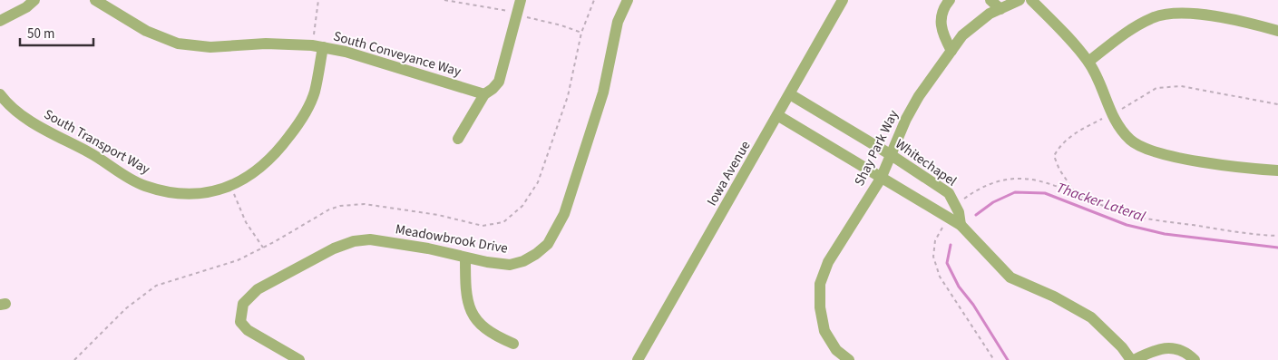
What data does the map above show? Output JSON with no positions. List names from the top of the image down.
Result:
{
  "streets": {
    "street": [
      "South Conveyance Way",
      "South Transport Way",
      "Shay Park Way",
      "Whitechapel",
      "Iowa Avenue",
      "Meadowbrook Drive"
    ]
  },
  "crossings": [
    ["South Conveyance Way", "South Transport Way"],
    ["Shay Park Way", "Whitechapel"],
    ["Whitechapel", "Iowa Avenue"]
  ],
  "water": ["Thacker Lateral"],
  "scale_bar": "50 m"
}
